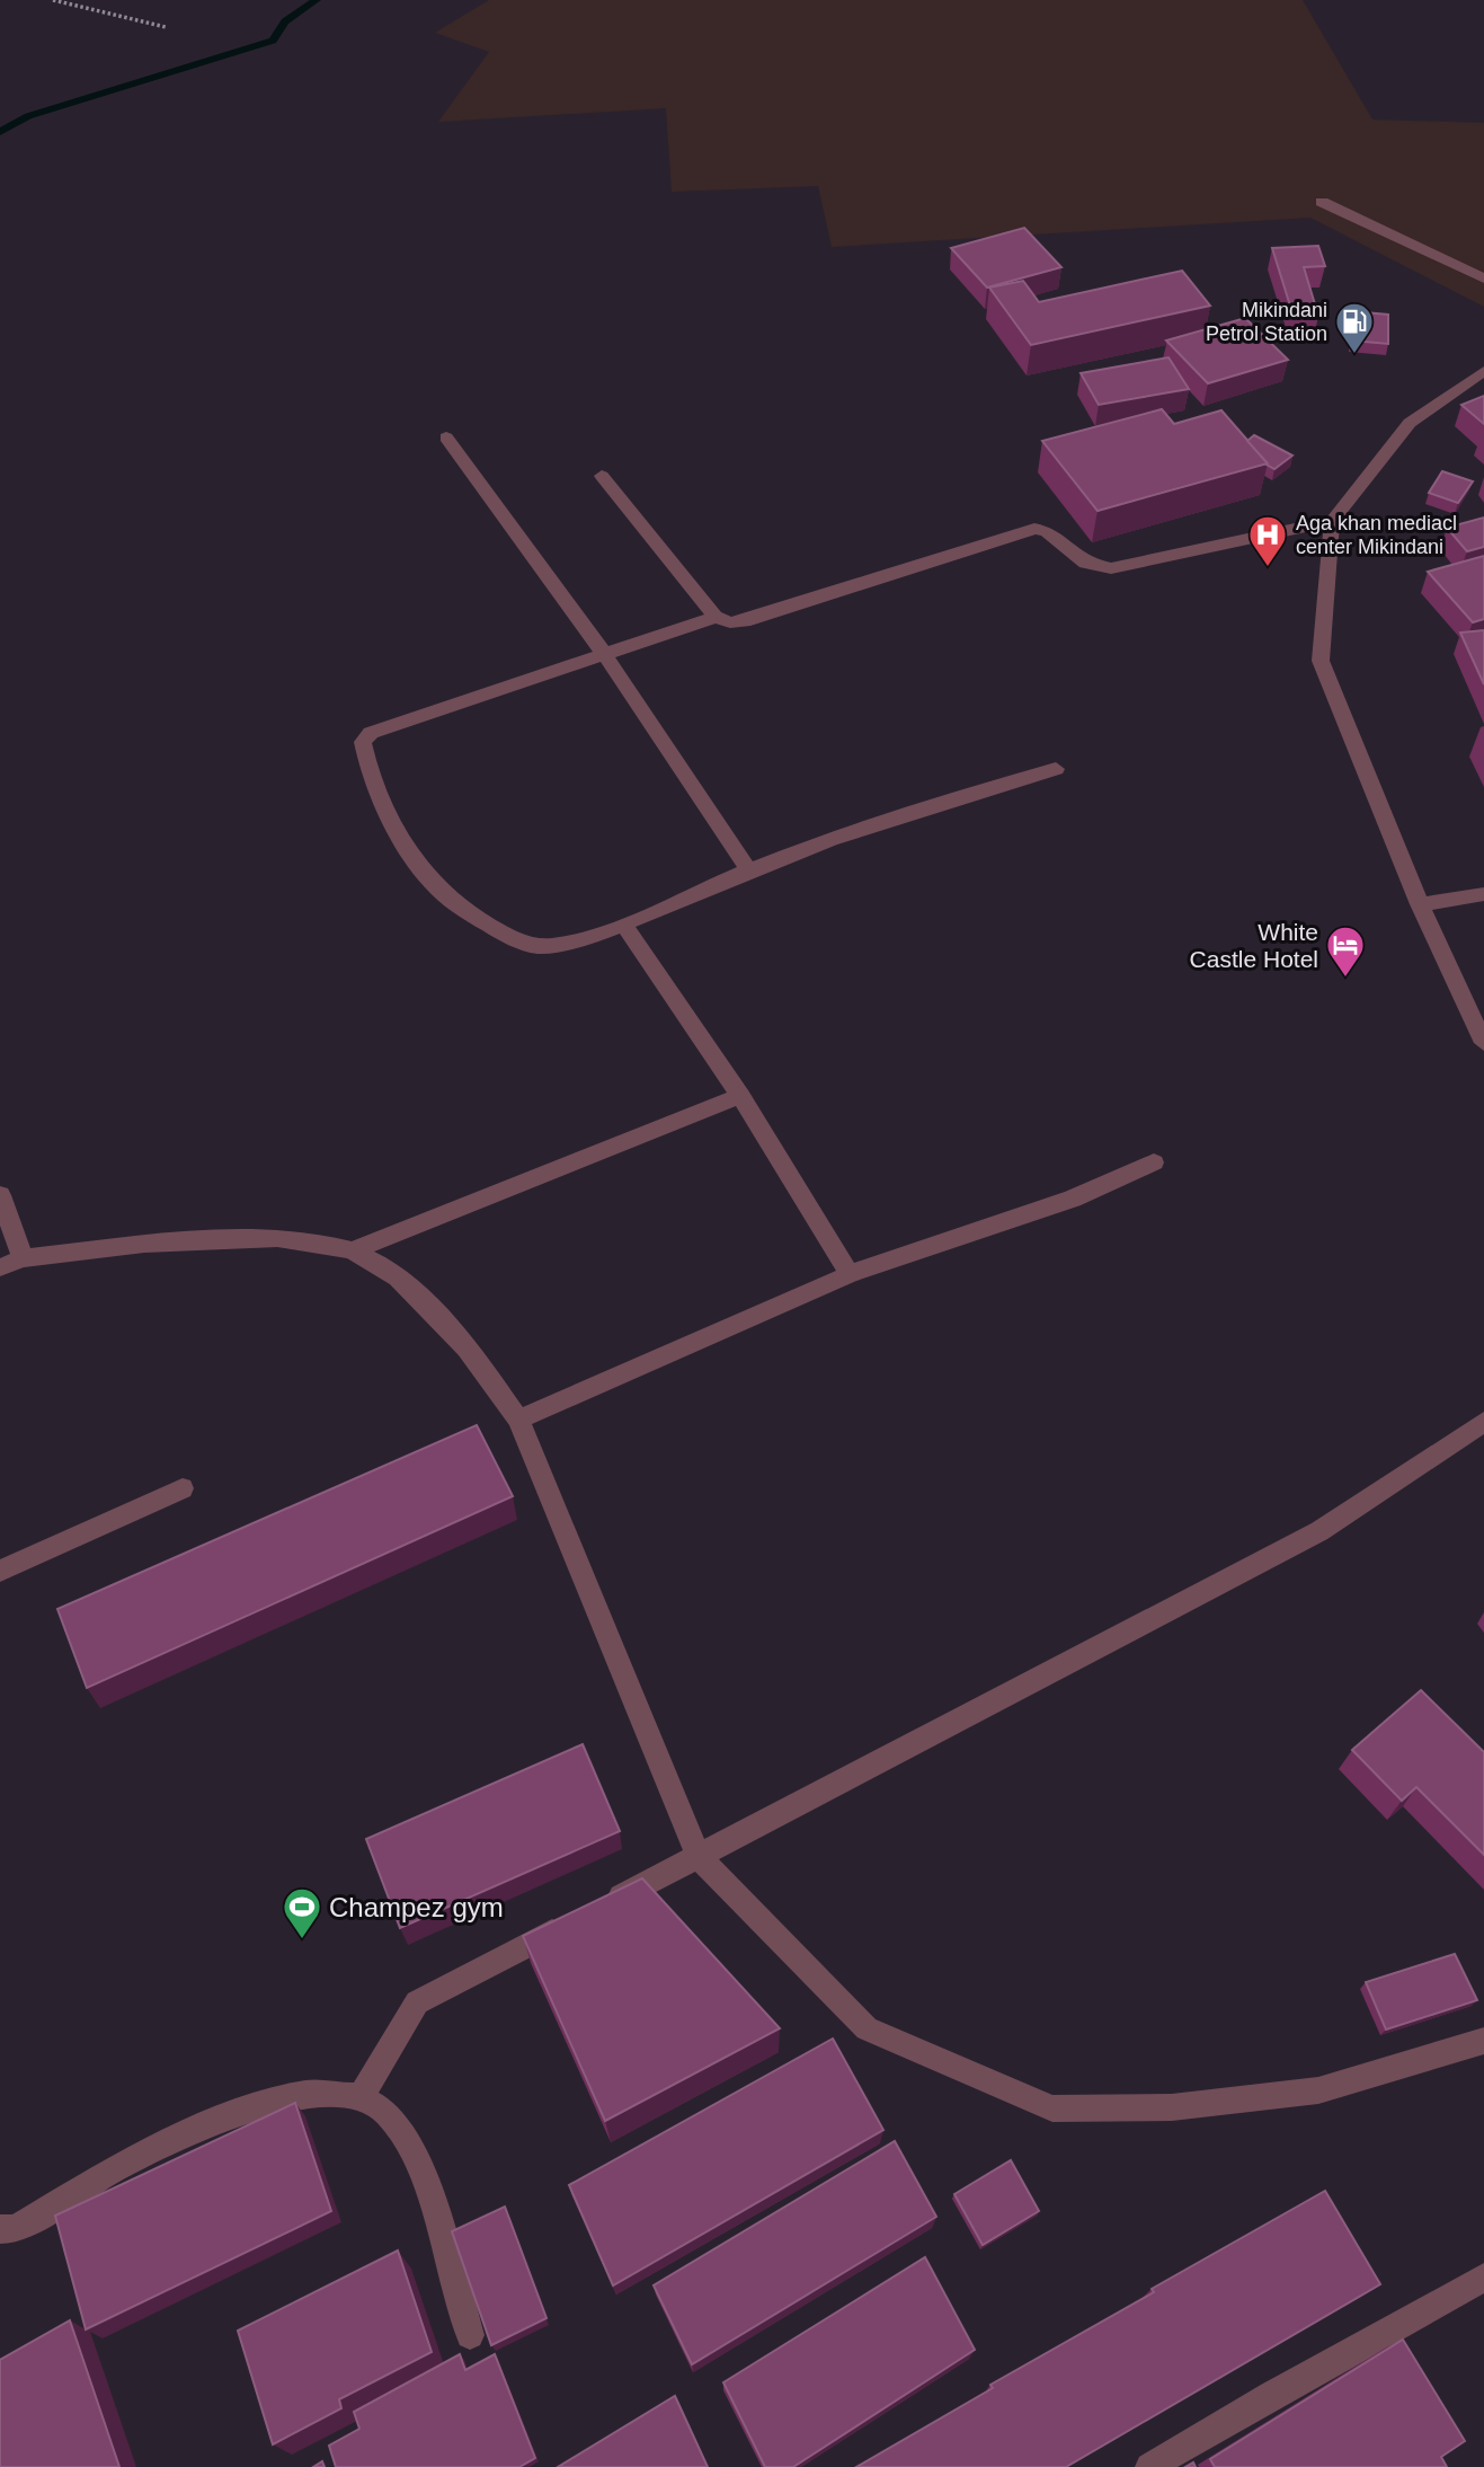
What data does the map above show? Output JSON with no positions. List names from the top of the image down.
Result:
{
  "places": {
    "fuel station": ["Mikindani Petrol Station"],
    "hospital": ["Aga khan mediacl center Mikindani"],
    "hotel": ["White Castle Hotel"],
    "sports": ["Champez gym"]
  }
}
